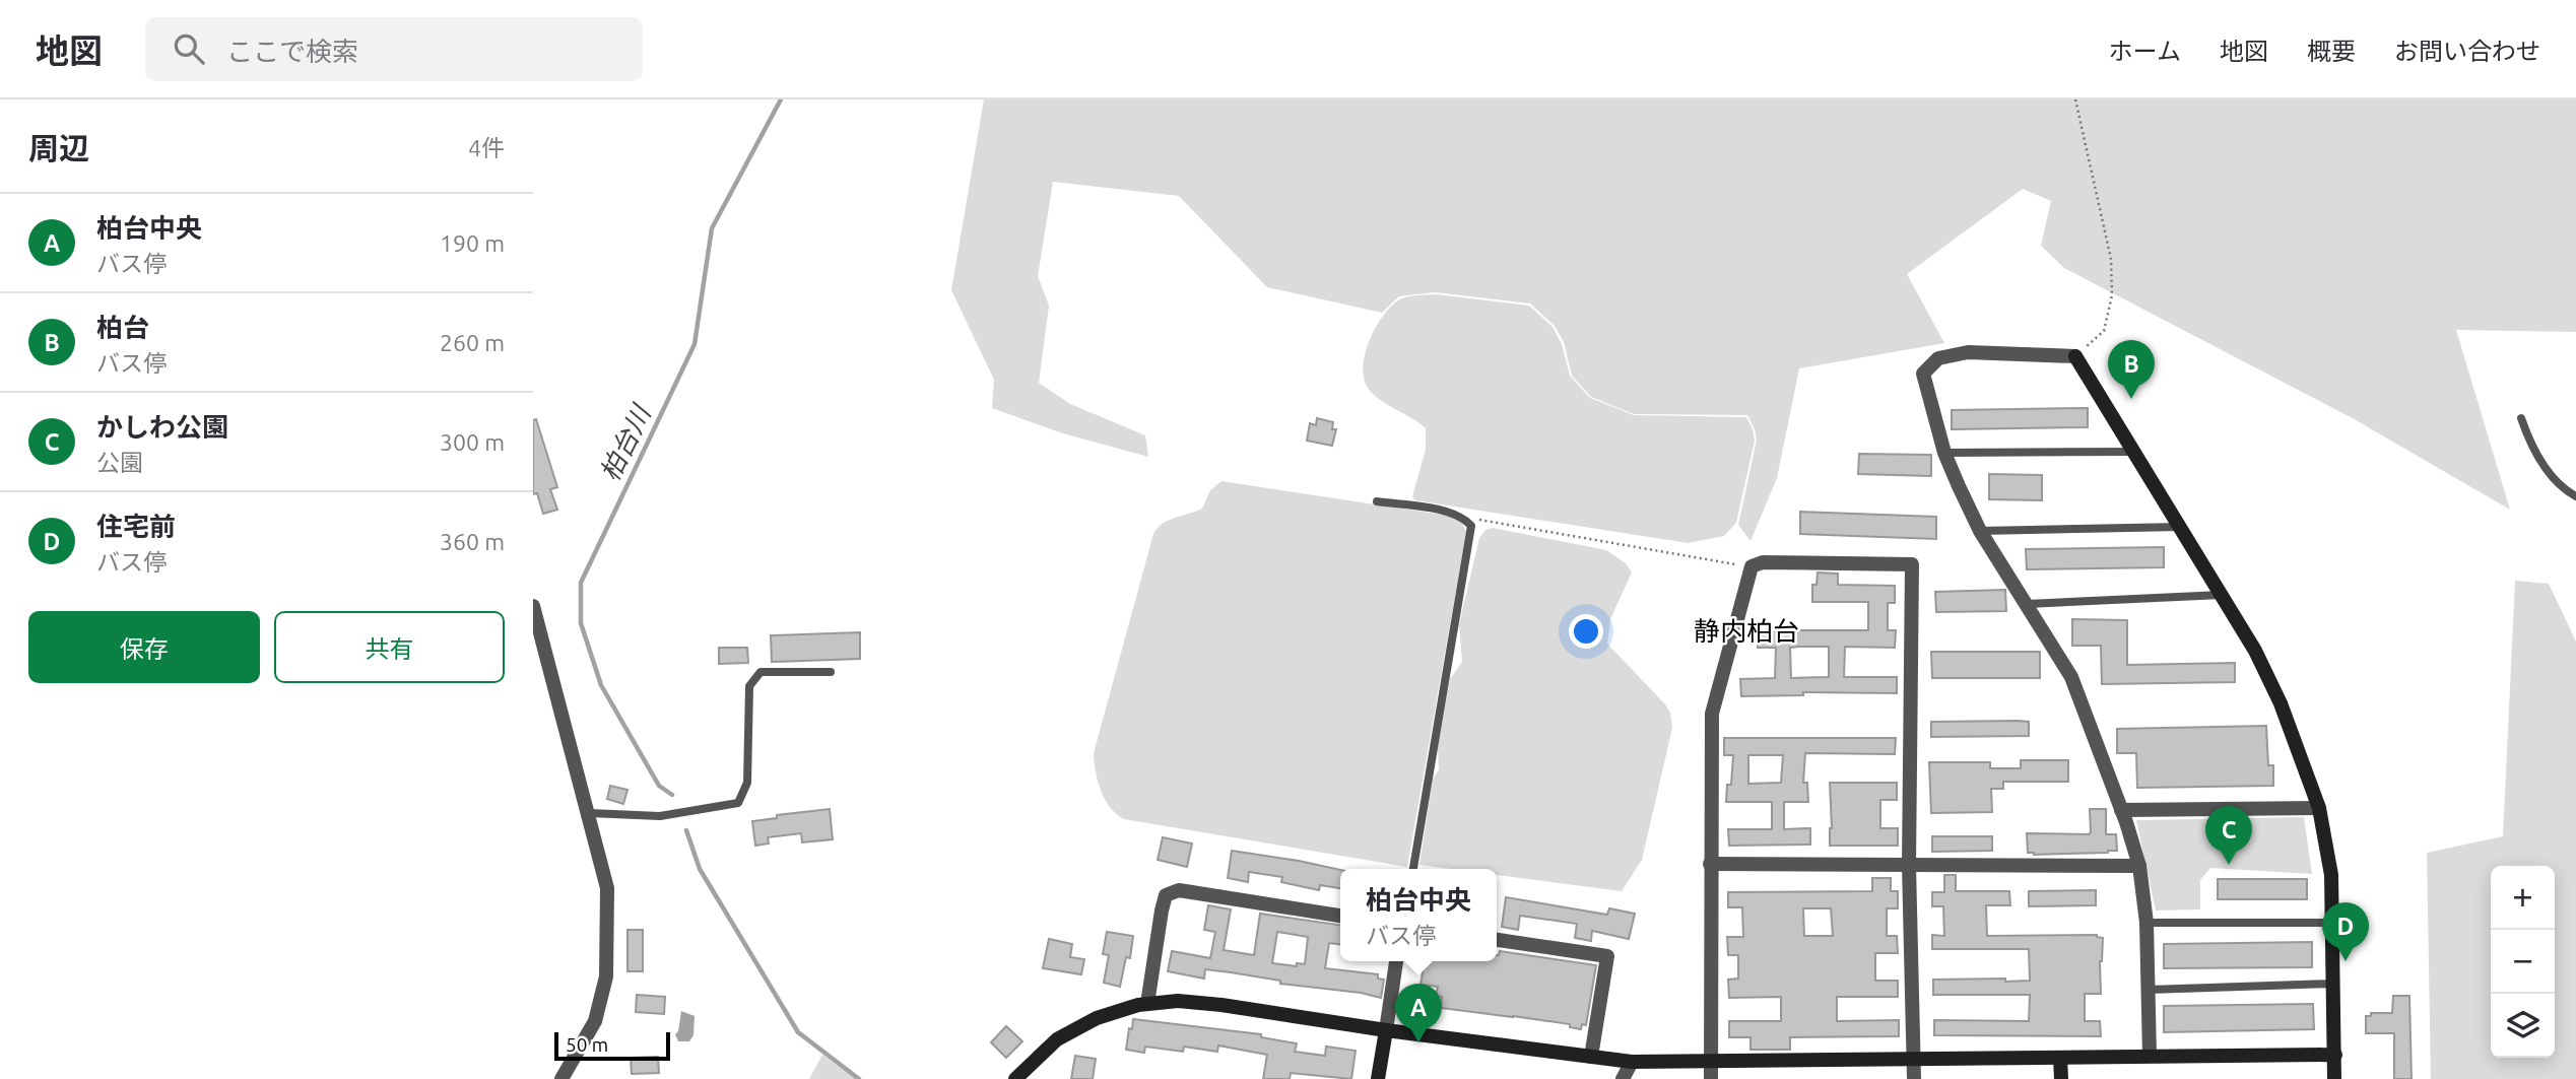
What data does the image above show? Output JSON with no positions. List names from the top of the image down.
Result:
{
  "districts": ["静内柏台"],
  "water": ["柏台川"],
  "scale_bar": "50 m",
  "page": {
    "header": "地図",
    "search": "ここで検索",
    "nav": [
      "ホーム",
      "地図",
      "概要",
      "お問い合わせ"
    ],
    "heading": ["周辺", "4件"],
    "list": [
      {
        "mark": "A",
        "name": "柏台中央",
        "note": "バス停",
        "value": "190 m"
      },
      {
        "mark": "B",
        "name": "柏台",
        "note": "バス停",
        "value": "260 m"
      },
      {
        "mark": "C",
        "name": "かしわ公園",
        "note": "公園",
        "value": "300 m"
      },
      {
        "mark": "D",
        "name": "住宅前",
        "note": "バス停",
        "value": "360 m"
      }
    ],
    "pins": [
      "B",
      "C",
      "D",
      "A"
    ],
    "buttons": ["保存", "共有"],
    "map_buttons": ["+", "−"],
    "popup": ["柏台中央", "バス停"],
    "scale": "50 m"
  }
}
